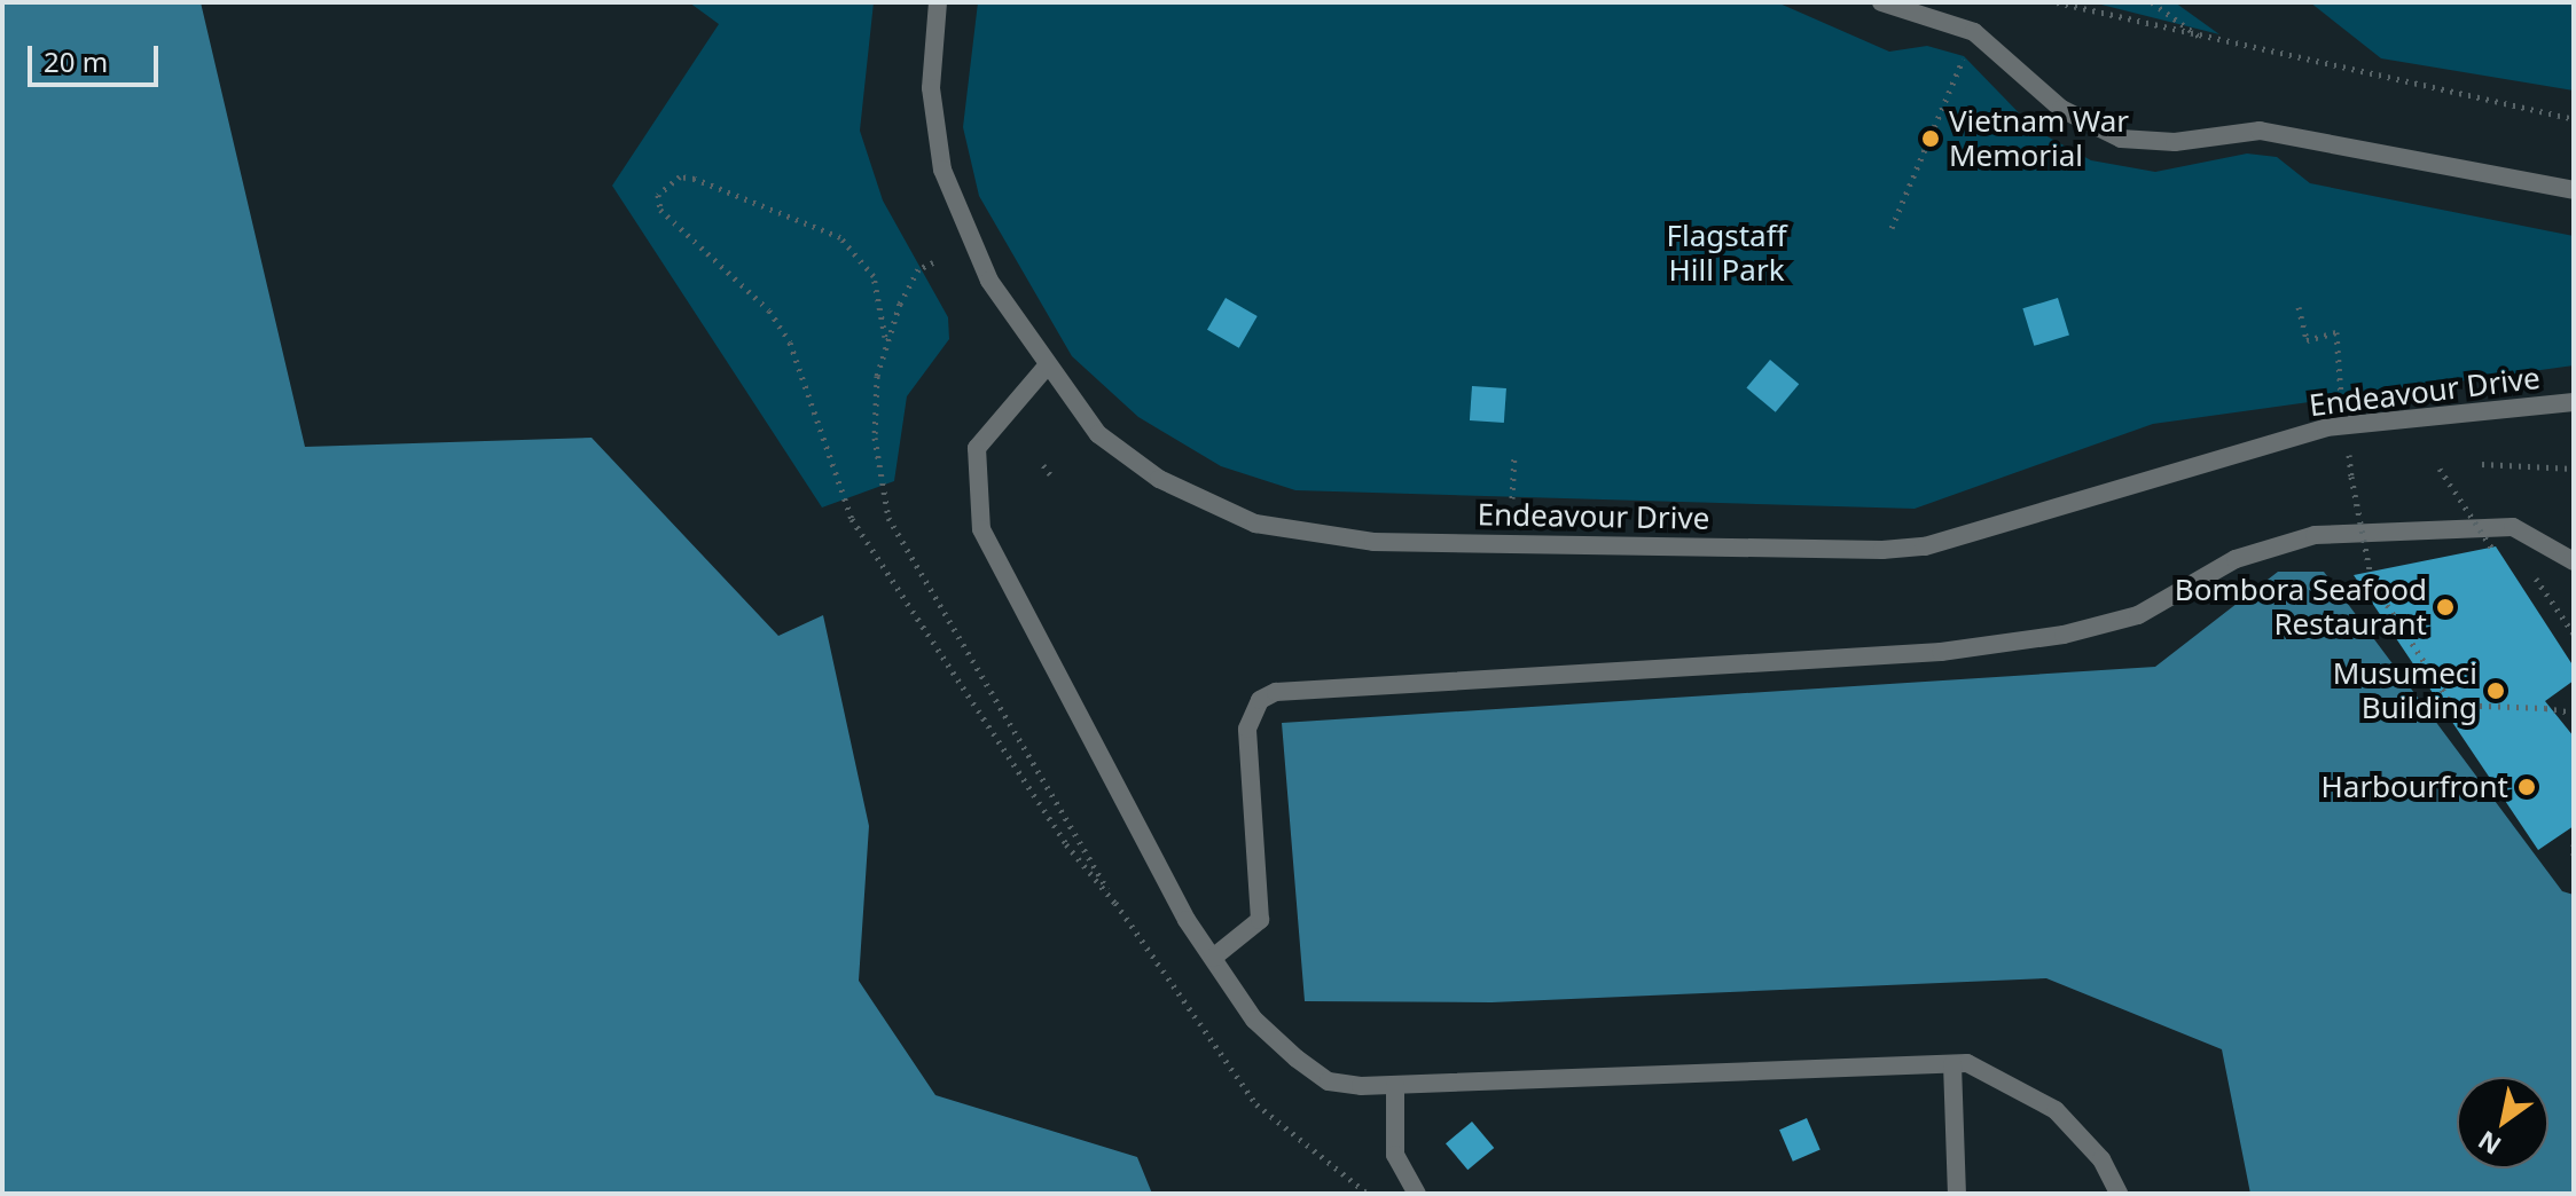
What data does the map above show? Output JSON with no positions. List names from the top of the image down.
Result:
{
  "streets": {
    "street": ["Endeavour Drive"]
  },
  "parks": ["Flagstaff Hill Park"],
  "places": [
    "Vietnam War Memorial",
    "Bombora Seafood Restaurant",
    "Musumeci Building",
    "Harbourfront"
  ],
  "scale_bar": "20 m",
  "north": "bottom left"
}
